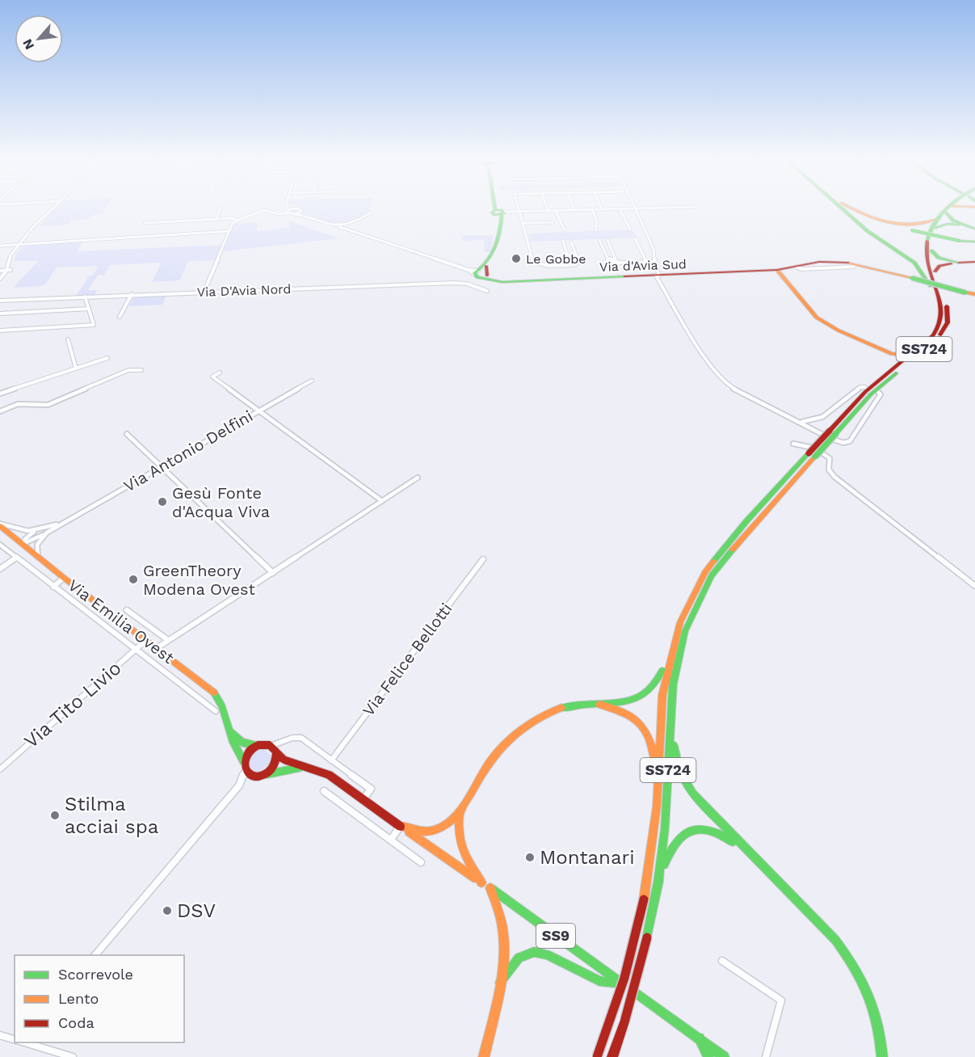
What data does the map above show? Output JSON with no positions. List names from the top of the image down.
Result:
{
  "streets": {
    "main road": [
      "Via d'Avia Sud",
      "SS724",
      "Via Emilia Ovest",
      "SS9"
    ],
    "street": [
      "Via D'Avia Nord",
      "Via Antonio Delfini",
      "Via Felice Bellotti",
      "Via Tito Livio"
    ]
  },
  "crossings": [
    ["Via Emilia Ovest", "Via Tito Livio"]
  ],
  "places": [
    "Le Gobbe",
    "Gesù Fonte d'Acqua Viva",
    "GreenTheory Modena Ovest",
    "Stilma acciai spa",
    "Montanari",
    "DSV"
  ],
  "legend": ["Scorrevole", "Lento", "Coda"],
  "north": "bottom left"
}
